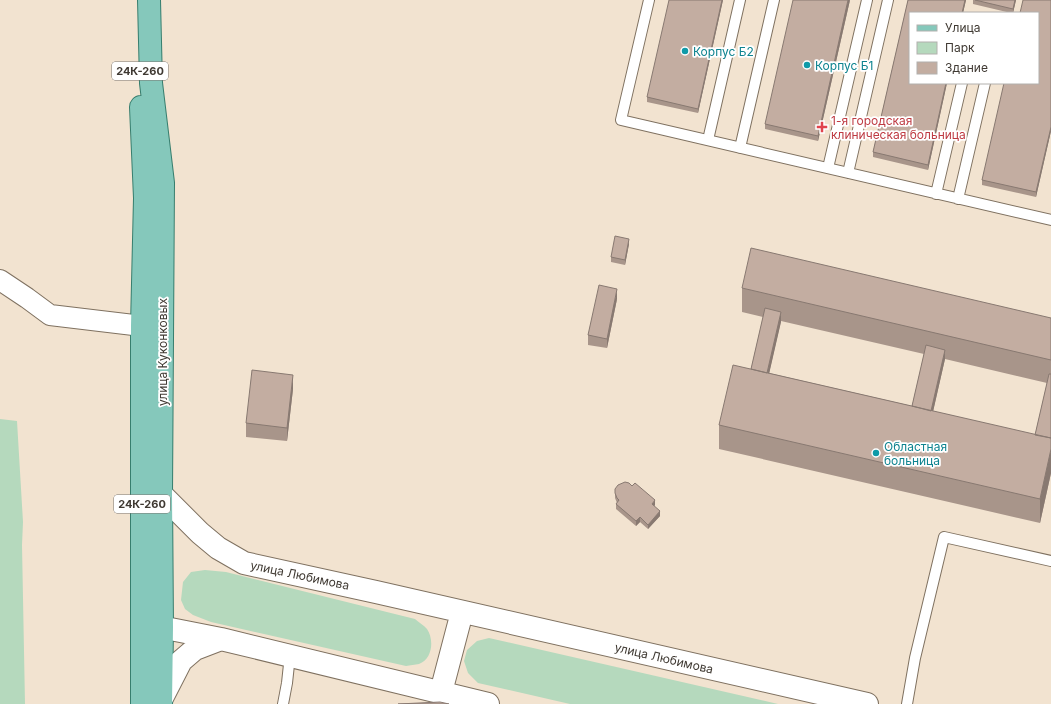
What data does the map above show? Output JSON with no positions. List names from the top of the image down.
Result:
{
  "streets": {
    "main road": ["24К-260", "улица Куконковых", "улица Любимова"]
  },
  "crossings": [
    ["улица Куконковых", "улица Любимова"]
  ],
  "places": {
    "other": ["Корпус Б2", "Корпус Б1", "Областная больница"],
    "health": ["1-я городская клиническая больница"]
  },
  "legend": ["Улица", "Парк", "Здание"]
}
